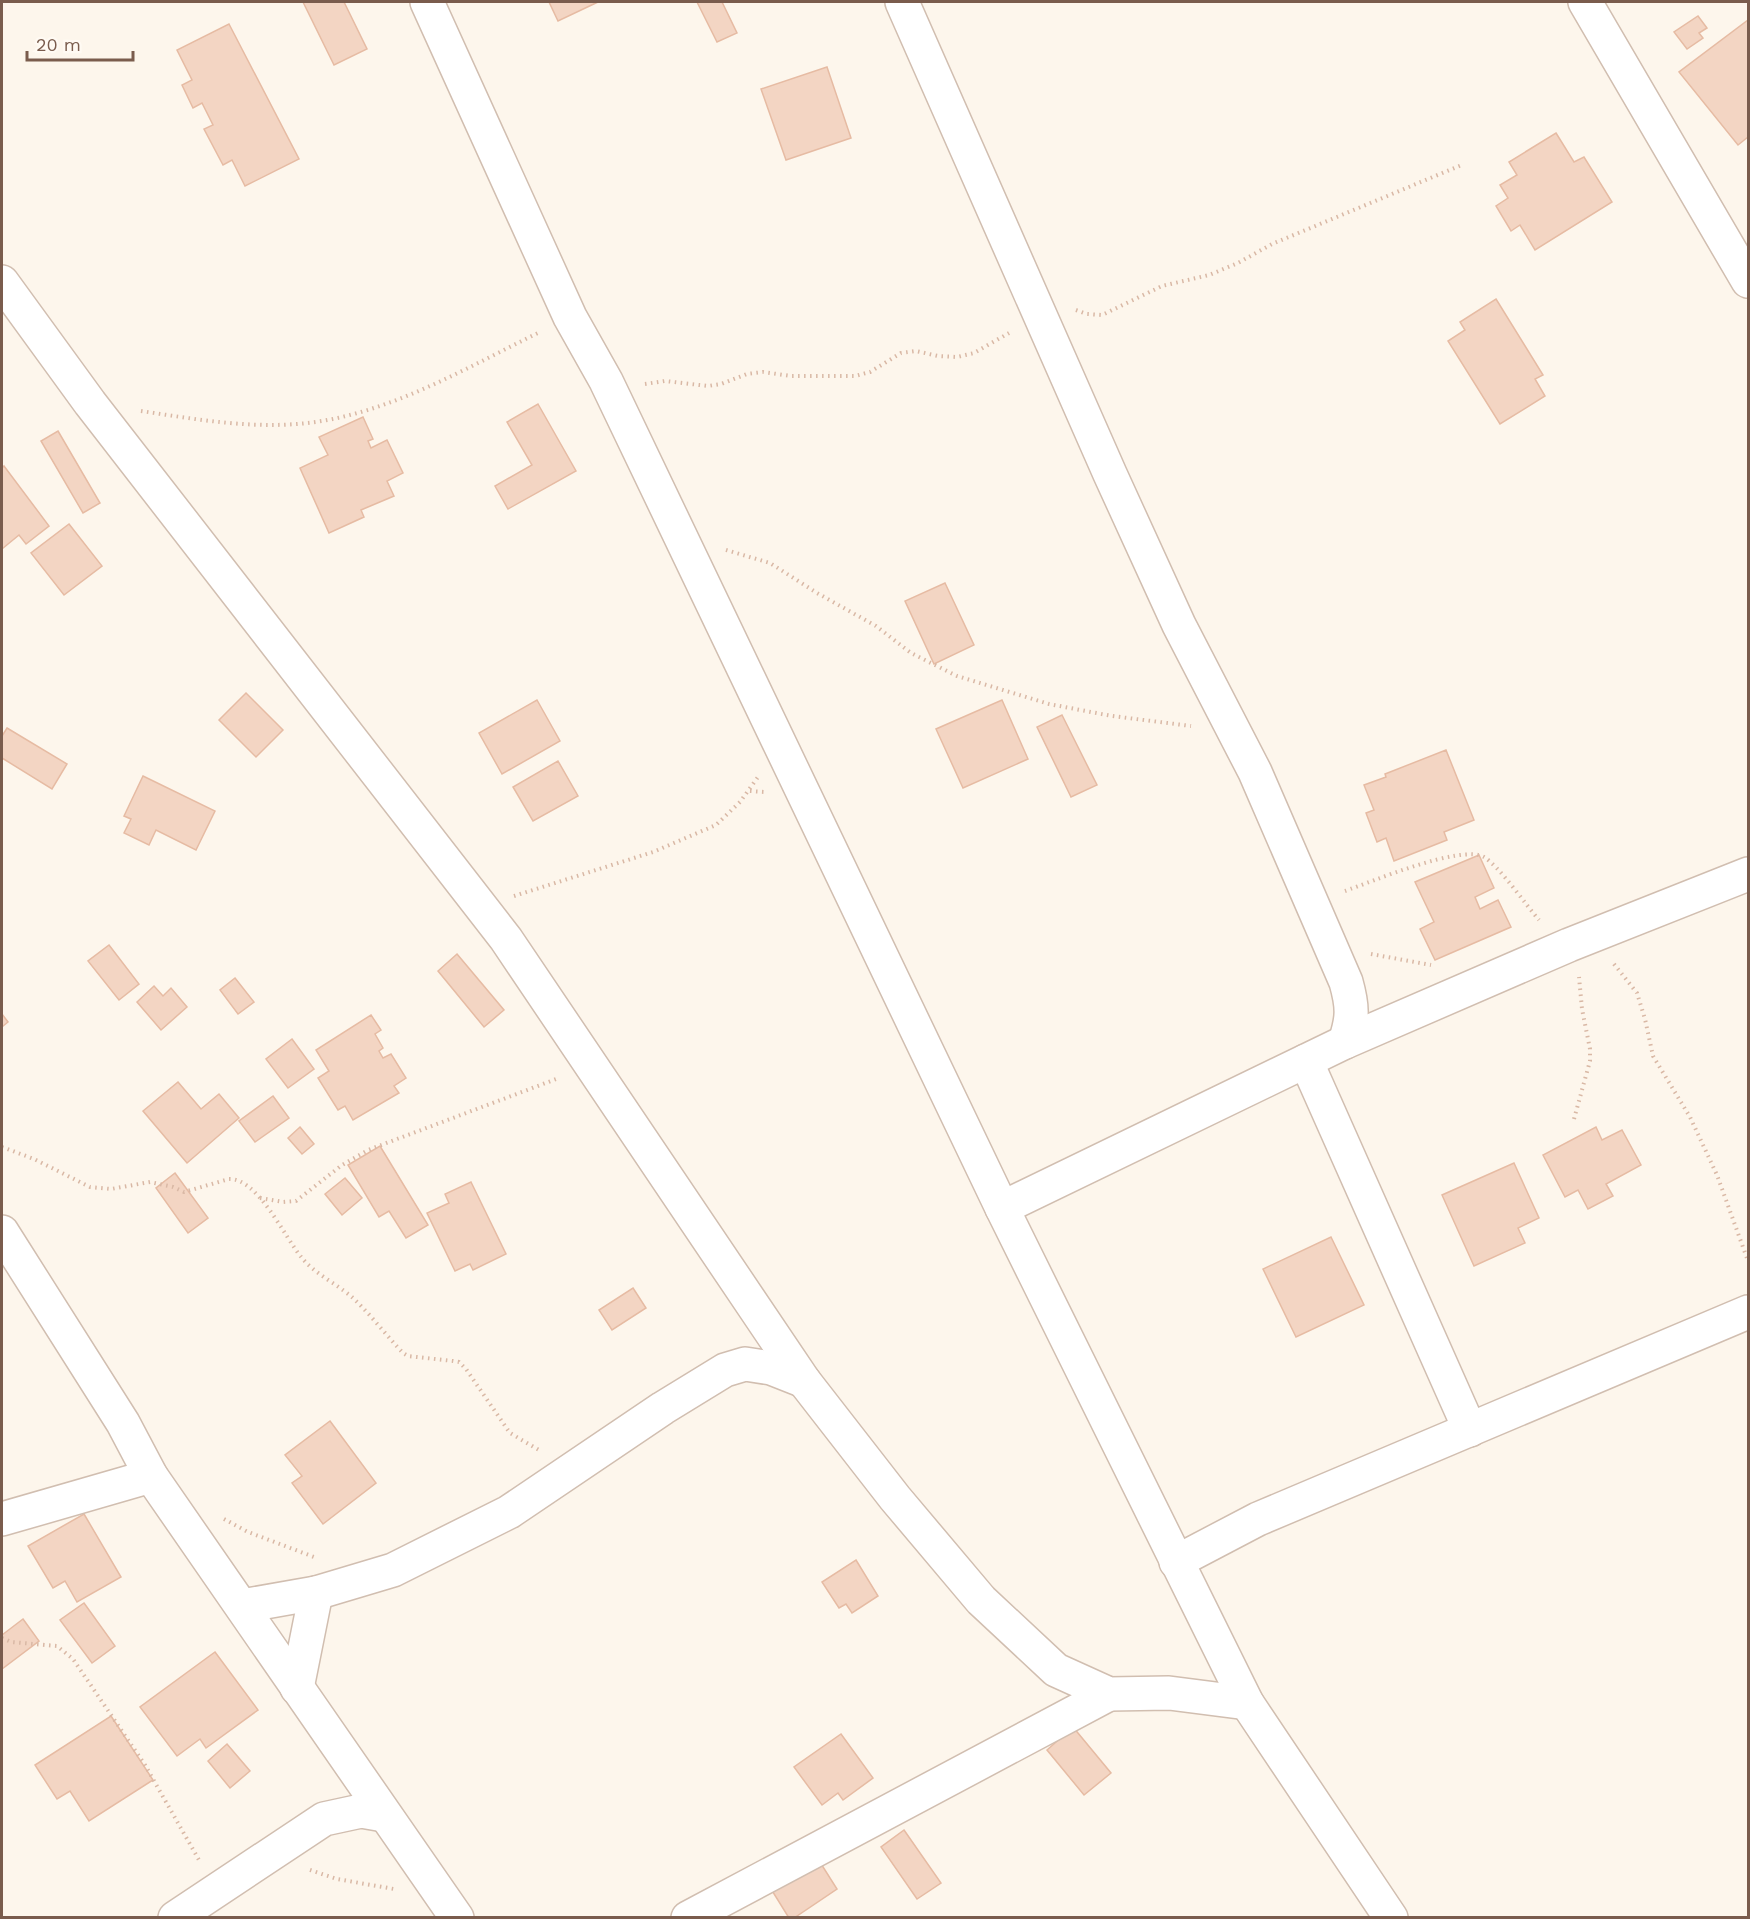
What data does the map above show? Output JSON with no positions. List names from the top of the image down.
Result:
{
  "scale_bar": "20 m"
}
